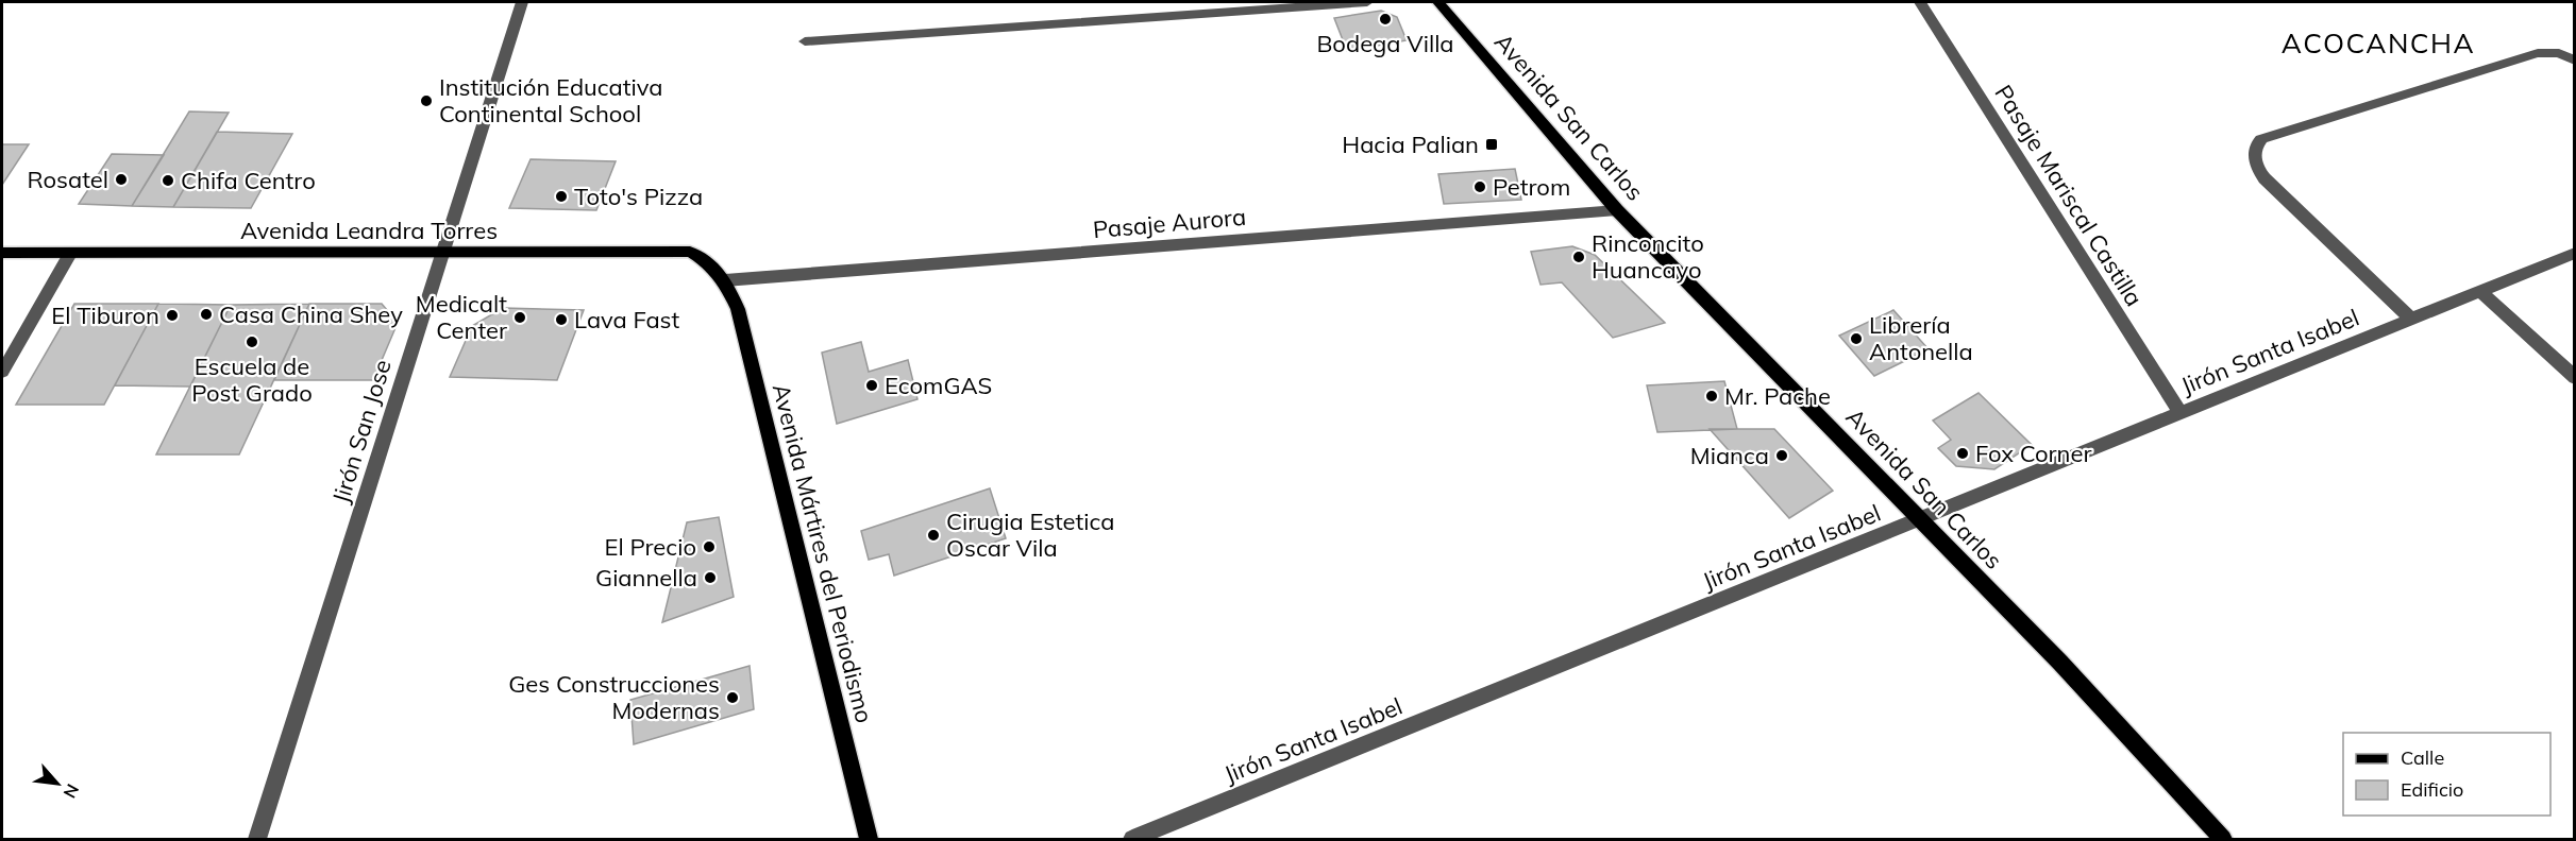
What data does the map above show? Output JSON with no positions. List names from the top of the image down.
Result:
{
  "streets": {
    "main road": ["Avenida San Carlos", "Avenida Leandra Torres", "Avenida Mártires del Periodismo"],
    "street": [
      "Pasaje Mariscal Castilla",
      "Pasaje Aurora",
      "Jirón Santa Isabel",
      "Jirón San Jose"
    ]
  },
  "crossings": [
    ["Avenida San Carlos", "Pasaje Aurora"],
    ["Avenida San Carlos", "Jirón Santa Isabel"],
    ["Pasaje Mariscal Castilla", "Jirón Santa Isabel"],
    ["Pasaje Aurora", "Avenida Leandra Torres"],
    ["Pasaje Aurora", "Avenida Mártires del Periodismo"],
    ["Avenida Leandra Torres", "Jirón San Jose"],
    ["Avenida Leandra Torres", "Avenida Mártires del Periodismo"]
  ],
  "districts": ["ACOCANCHA"],
  "places": {
    "other": [
      "Bodega Villa",
      "Institución Educativa Continental School",
      "Rosatel",
      "Chifa Centro",
      "Petrom",
      "Toto's Pizza",
      "Rinconcito Huancayo",
      "Casa China Shey",
      "El Tiburon",
      "Medicalt Center",
      "Lava Fast",
      "Librería Antonella",
      "Escuela de Post Grado",
      "EcomGAS",
      "Mr. Pache",
      "Fox Corner",
      "Mianca",
      "Cirugia Estetica Oscar Vila",
      "El Precio",
      "Giannella",
      "Ges Construcciones Modernas"
    ],
    "transit": ["Hacia Palian"]
  },
  "legend": ["Calle", "Edificio"],
  "north": "bottom right"
}
